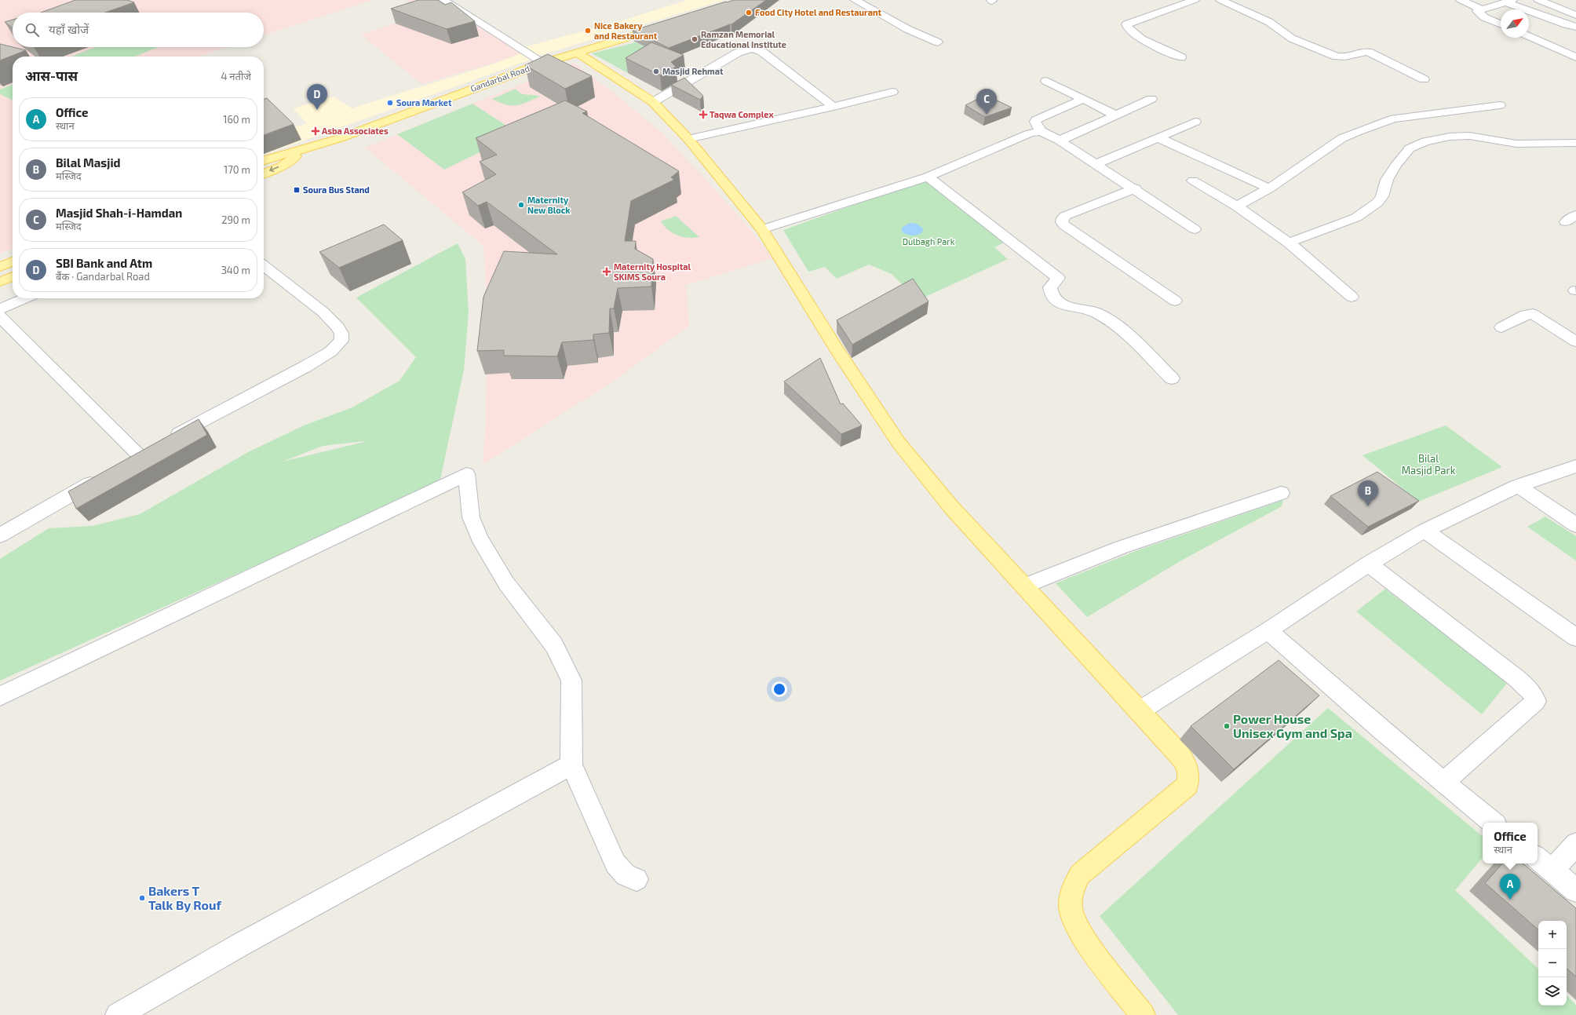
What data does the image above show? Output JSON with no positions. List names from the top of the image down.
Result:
{
  "streets": {
    "main road": ["Gandarbal Road"]
  },
  "parks": ["Dulbagh Park", "Bilal Masjid Park"],
  "places": {
    "other": [
      "Food City Hotel and Restaurant",
      "Nice Bakery and Restaurant",
      "Ramzan Memorial Educational Institute",
      "Masjid Rehmat",
      "Soura Market",
      "Maternity New Block",
      "Power House Unisex Gym and Spa",
      "Bakers T Talk By Rouf"
    ],
    "health": ["Taqwa Complex", "Asba Associates", "Maternity Hospital SKIMS Soura"],
    "transit": ["Soura Bus Stand"]
  },
  "north": "top right",
  "page": {
    "search": "यहाँ खोजें",
    "heading": ["आस-पास", "4 नतीजे"],
    "pins": [
      "D",
      "C",
      "B",
      "A"
    ],
    "list": [
      {
        "mark": "A",
        "name": "Office",
        "note": "स्थान",
        "value": "160 m"
      },
      {
        "mark": "B",
        "name": "Bilal Masjid",
        "note": "मस्जिद",
        "value": "170 m"
      },
      {
        "mark": "C",
        "name": "Masjid Shah-i-Hamdan",
        "note": "मस्जिद",
        "value": "290 m"
      },
      {
        "mark": "D",
        "name": "SBI Bank and Atm",
        "note": "बैंक · Gandarbal Road",
        "value": "340 m"
      }
    ],
    "popup": ["Office", "स्थान"],
    "map_buttons": ["+", "−"]
  }
}
